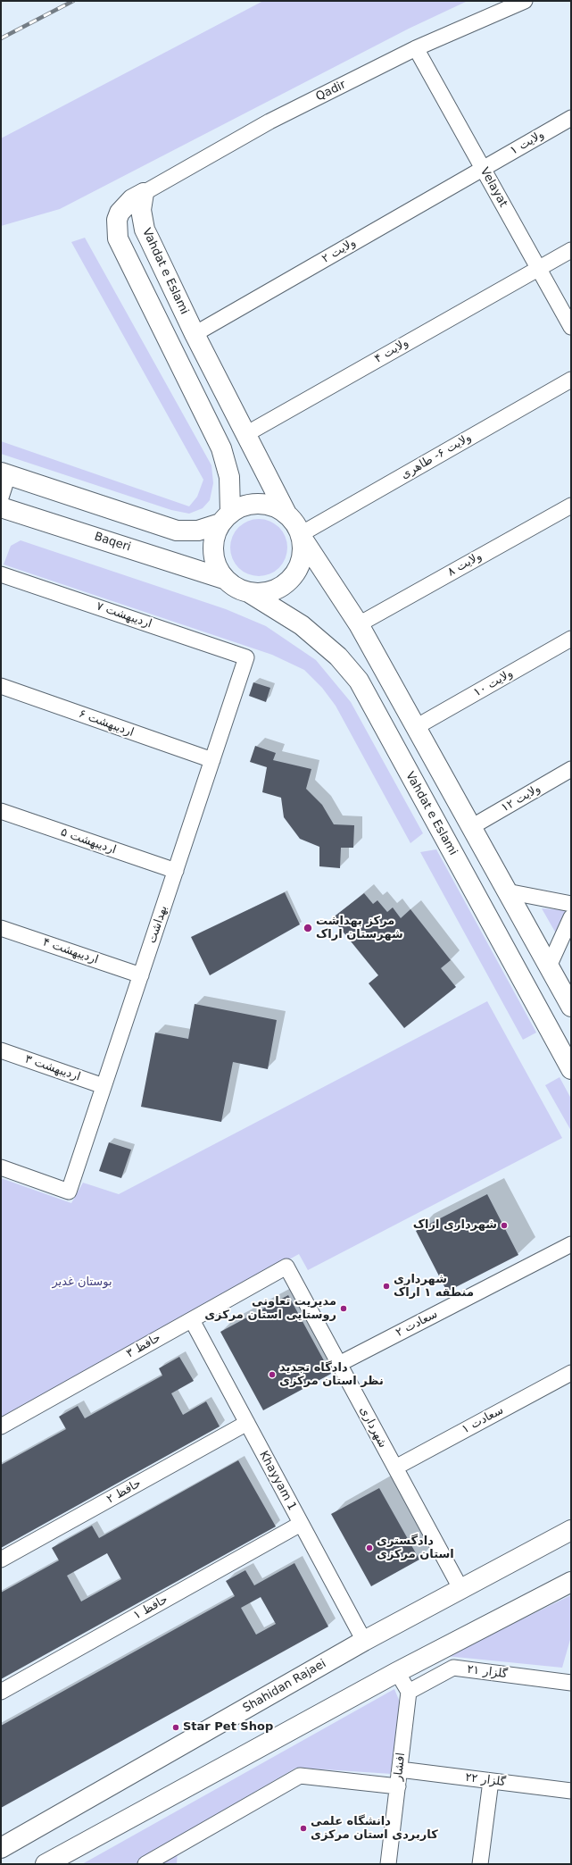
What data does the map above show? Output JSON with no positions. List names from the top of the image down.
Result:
{
  "streets": {
    "main road": ["Vahdat e Eslami", "Baqeri", "Shahidan Rajaei"],
    "street": [
      "Qadir",
      "ولایت ۱",
      "Velayat",
      "ولایت ۲",
      "ولایت ۴",
      "ولایت ۶- طاهری",
      "ولایت ۸",
      "اردیبهشت ۷",
      "ولایت ۱۰",
      "اردیبهشت ۶",
      "ولایت ۱۲",
      "اردیبهشت ۵",
      "بهداشت",
      "اردیبهشت ۴",
      "اردیبهشت ۳",
      "سعادت ۲",
      "حافظ ۳",
      "سعادت ۱",
      "شهرداری",
      "Khayyam 1",
      "حافظ ۲",
      "حافظ ۱",
      "گلزار ۲۱",
      "افشار",
      "گلزار ۲۲"
    ]
  },
  "crossings": [
    ["Qadir", "Velayat"],
    ["Qadir", "Vahdat e Eslami"],
    ["ولایت ۱", "Velayat"],
    ["ولایت ۱", "ولایت ۲"],
    ["Velayat", "ولایت ۲"],
    ["Velayat", "ولایت ۴"],
    ["ولایت ۲", "Vahdat e Eslami"],
    ["Vahdat e Eslami", "ولایت ۴"],
    ["Vahdat e Eslami", "ولایت ۶- طاهری"],
    ["Vahdat e Eslami", "Baqeri"],
    ["ولایت ۶- طاهری", "Baqeri"],
    ["اردیبهشت ۷", "بهداشت"],
    ["اردیبهشت ۶", "بهداشت"],
    ["اردیبهشت ۵", "بهداشت"],
    ["بهداشت", "اردیبهشت ۴"],
    ["بهداشت", "اردیبهشت ۳"],
    ["سعادت ۲", "شهرداری"],
    ["حافظ ۳", "شهرداری"],
    ["حافظ ۳", "Khayyam 1"],
    ["سعادت ۱", "شهرداری"],
    ["شهرداری", "Shahidan Rajaei"],
    ["Khayyam 1", "حافظ ۲"],
    ["Khayyam 1", "حافظ ۱"],
    ["Khayyam 1", "Shahidan Rajaei"],
    ["گلزار ۲۱", "افشار"],
    ["افشار", "گلزار ۲۲"]
  ],
  "parks": ["بوستان غدیر"],
  "places": [
    "مرکز بهداشت شهرستان اراک",
    "شهرداری اراک",
    "شهرداری منطقه ۱ اراک",
    "مدیریت تعاونی روستایی استان مرکزی",
    "دادگاه تجدید نظر استان مرکزی",
    "دادگستری استان مرکزی",
    "Star Pet Shop",
    "دانشگاه علمی کاربردی استان مرکزی"
  ]
}
